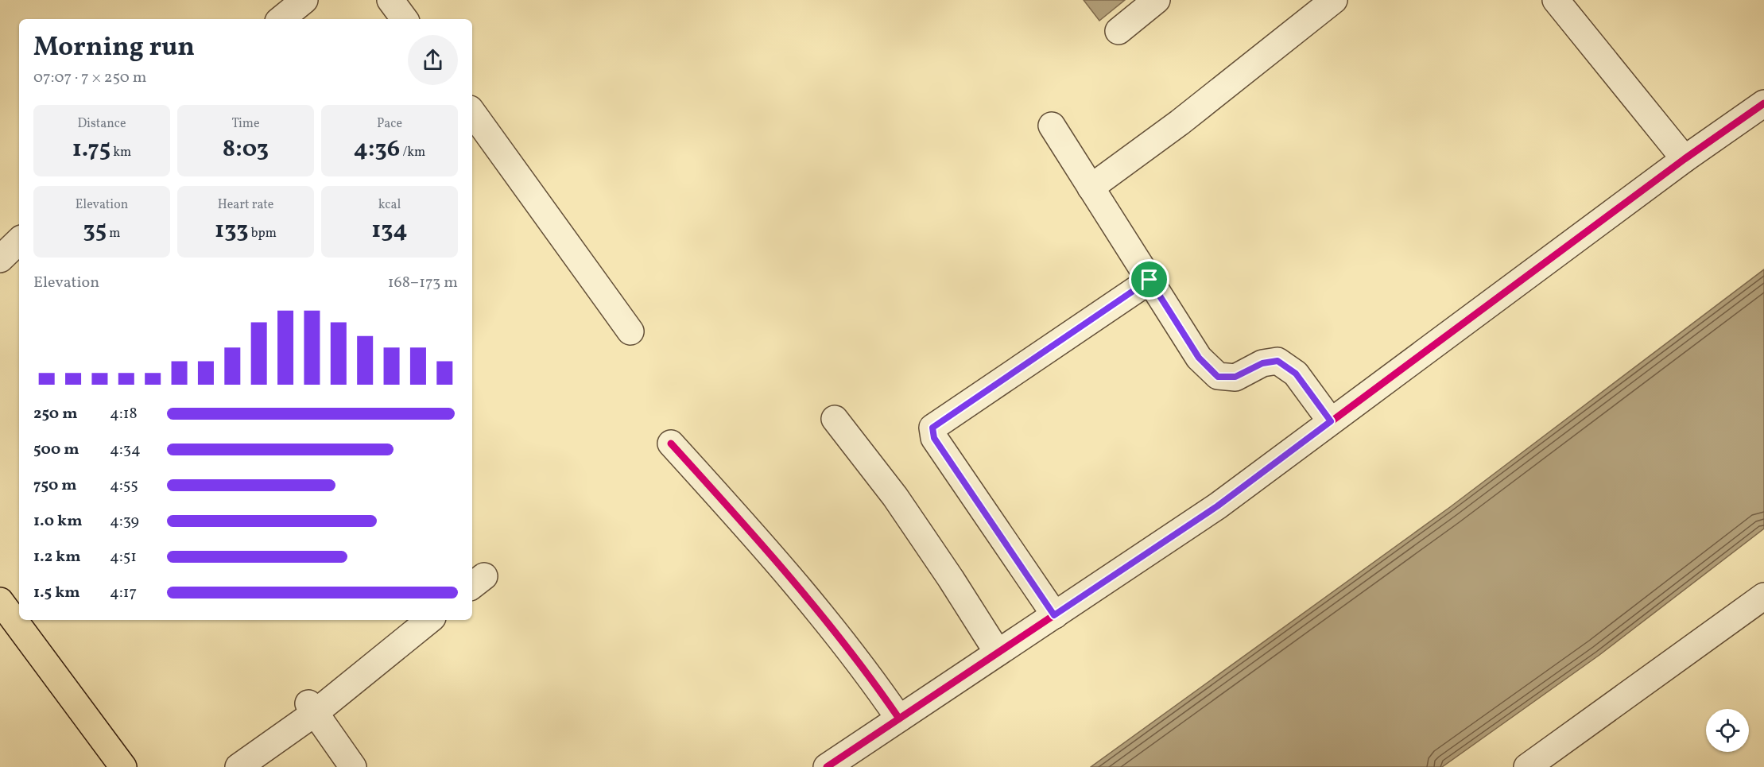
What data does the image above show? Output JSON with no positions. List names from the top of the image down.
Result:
{
  "page": {
    "heading": ["Morning run", "07:07 · 7 × 250 m"],
    "stats": [
      ["Distance", "1.75 km"],
      ["Time", "8:03"],
      ["Pace", "4:36 /km"],
      ["Elevation", "35 m"],
      ["Heart rate", "133 bpm"],
      ["kcal", "134"]
    ],
    "chart": ["Elevation", "168–173 m"],
    "list": [
      {
        "name": "250 m",
        "note": "4:18"
      },
      {
        "name": "500 m",
        "note": "4:34"
      },
      {
        "name": "750 m",
        "note": "4:55"
      },
      {
        "name": "1.0 km",
        "note": "4:39"
      },
      {
        "name": "1.2 km",
        "note": "4:51"
      },
      {
        "name": "1.5 km",
        "note": "4:17"
      }
    ]
  }
}
